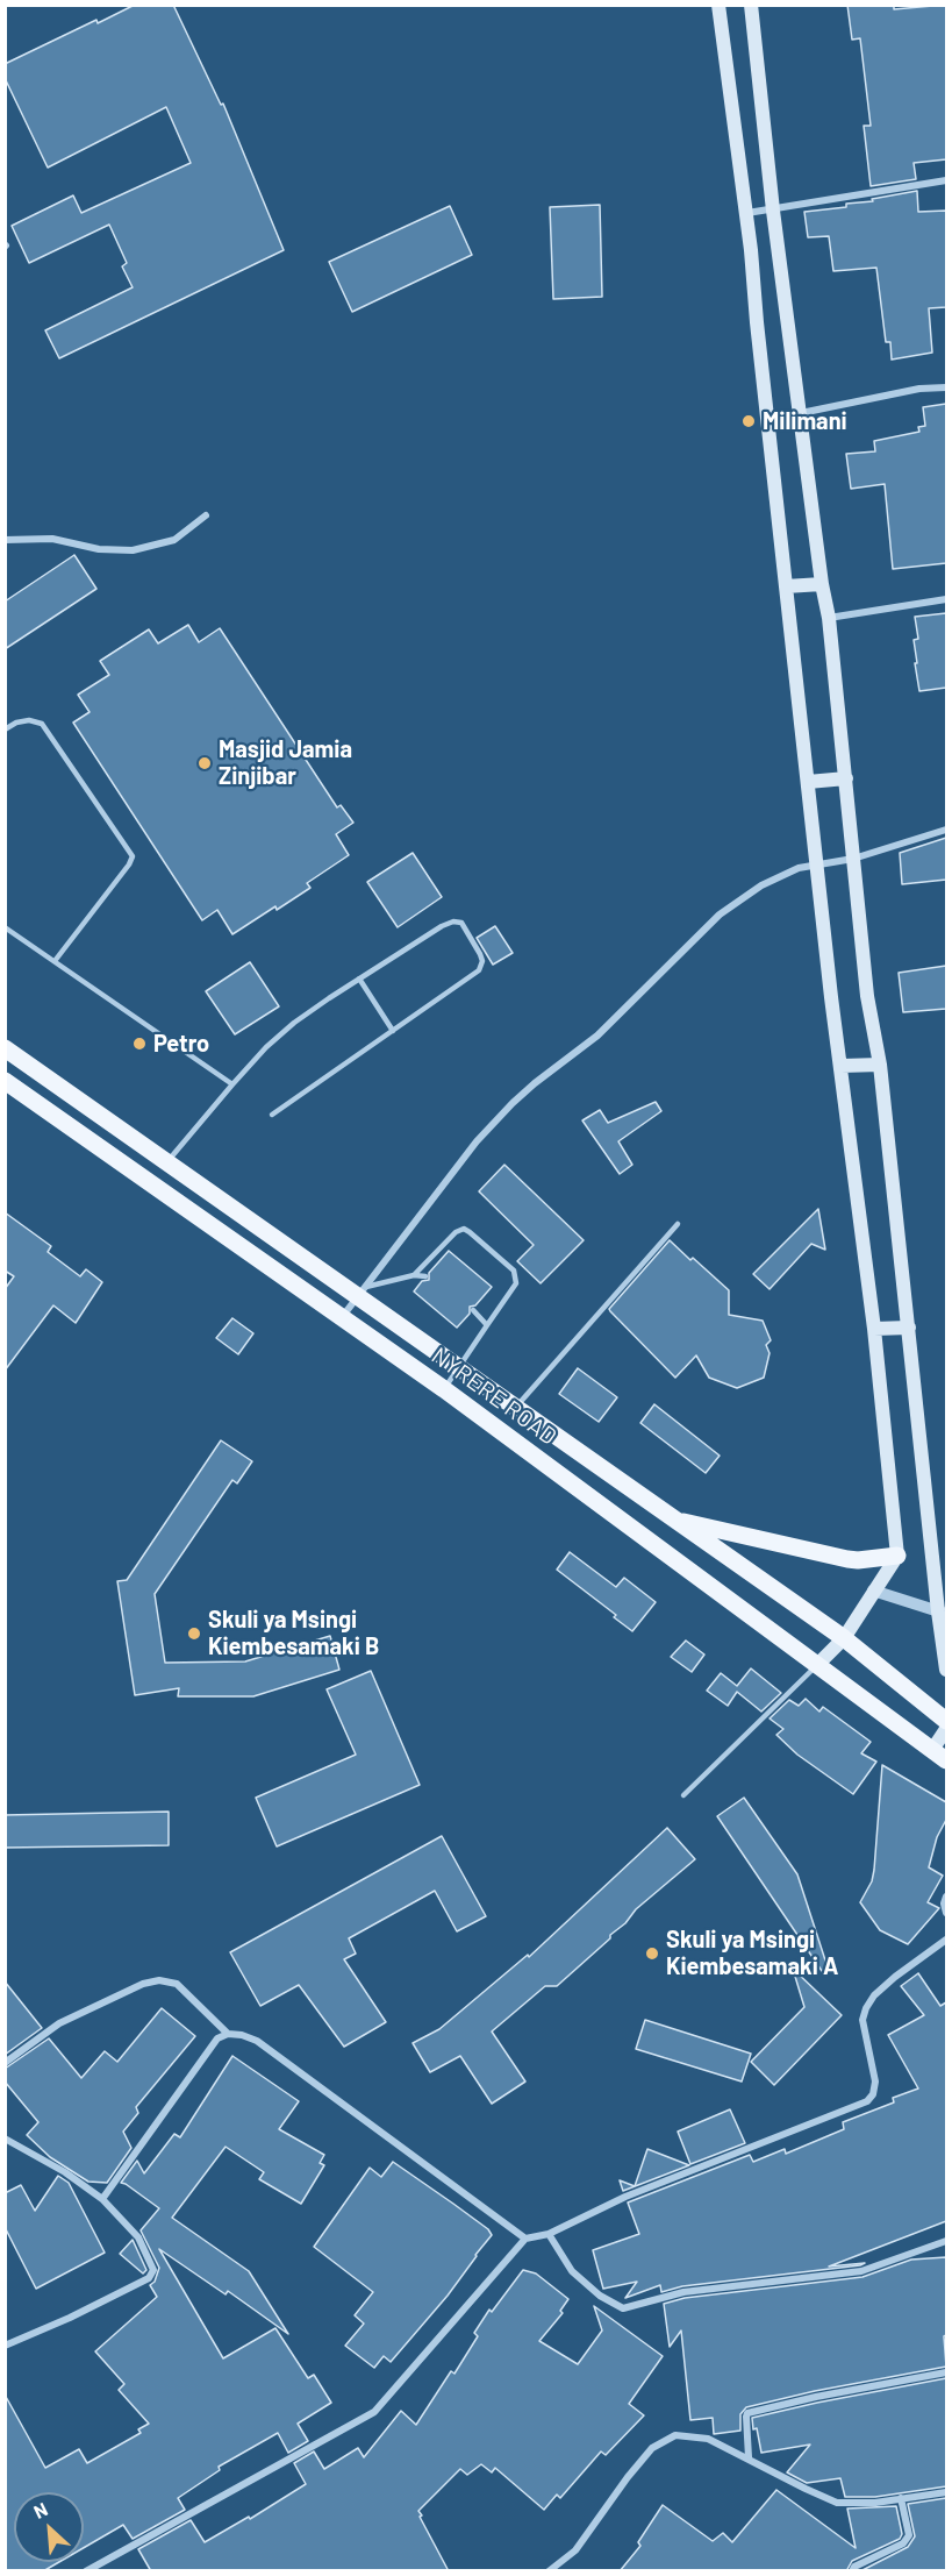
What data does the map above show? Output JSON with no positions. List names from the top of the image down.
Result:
{
  "streets": {
    "main road": ["NYRERE ROAD"]
  },
  "places": [
    "Milimani",
    "Masjid Jamia Zinjibar",
    "Petro",
    "Skuli ya Msingi Kiembesamaki B",
    "Skuli ya Msingi Kiembesamaki A"
  ],
  "north": "top left"
}
